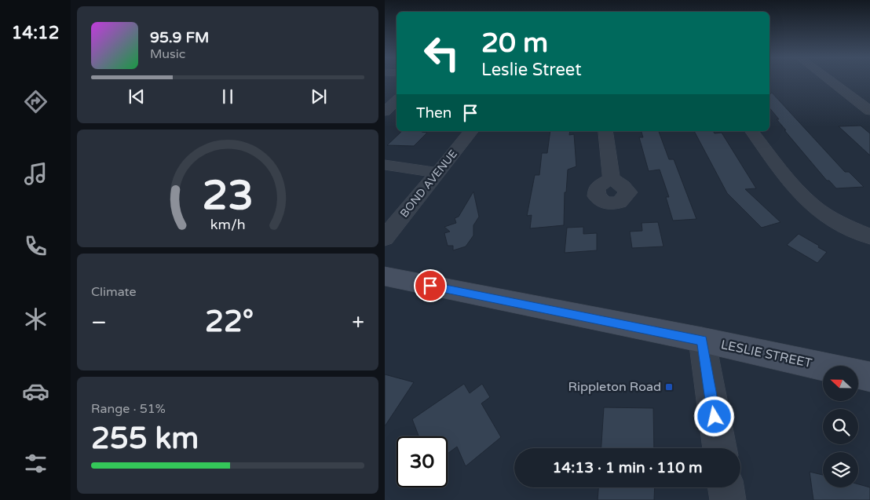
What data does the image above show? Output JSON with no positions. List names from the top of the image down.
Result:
{
  "streets": {
    "main road": ["LESLIE STREET"],
    "street": ["BOND AVENUE"]
  },
  "places": {
    "transit": ["Rippleton Road"]
  },
  "north": "left",
  "page": {
    "tabs": "14:12",
    "turn": ["20 m", "Leslie Street"],
    "song": ["95.9 FM", "Music"],
    "then": "Then",
    "tile": [
      "Climate",
      ["Range · 51%", "255 km"]
    ],
    "heat": ["−", "22°", "+"],
    "limit": "30",
    "trip": "14:13 · 1 min · 110 m",
    "gauge": ["23", "km/h"]
  }
}
